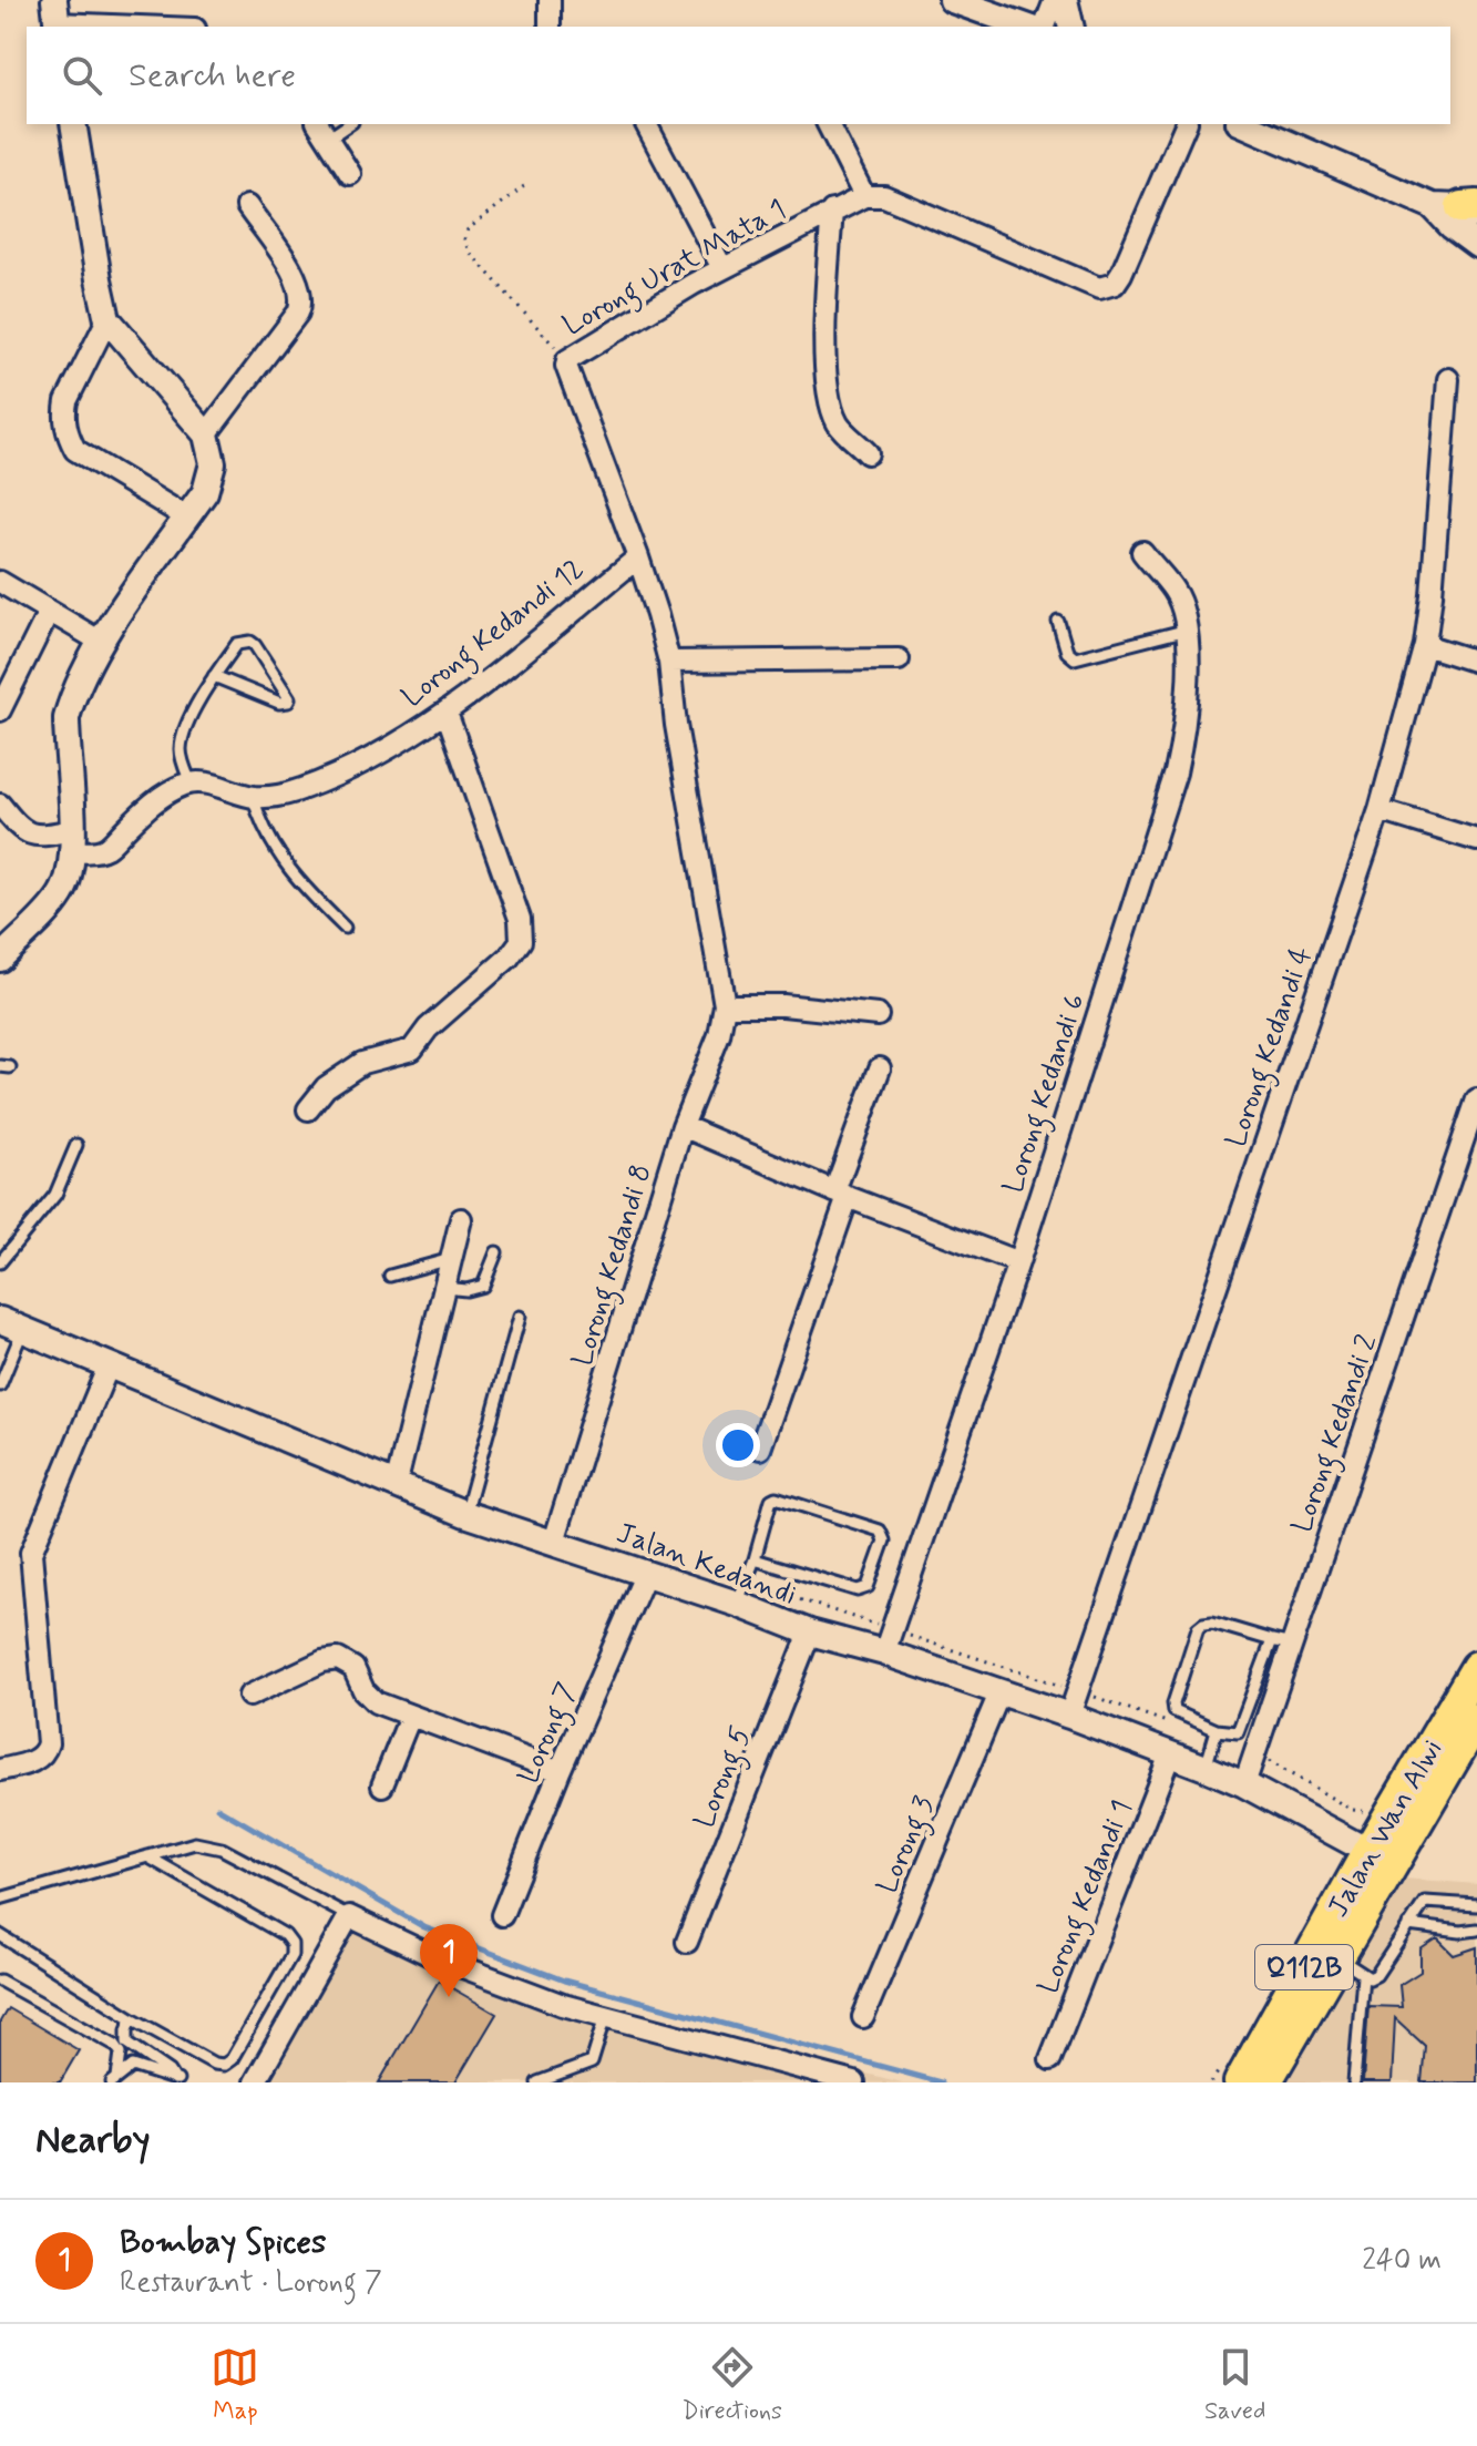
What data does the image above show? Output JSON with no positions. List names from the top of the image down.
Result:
{
  "streets": {
    "main road": ["Jalan Wan Alwi", "Q112B"],
    "street": [
      "Lorong Urat Mata 1",
      "Lorong Kedandi 12",
      "Lorong Kedandi 4",
      "Lorong Kedandi 6",
      "Lorong Kedandi 8",
      "Lorong Kedandi 2",
      "Jalan Kedandi",
      "Lorong 7",
      "Lorong 5",
      "Lorong 3",
      "Lorong Kedandi 1"
    ]
  },
  "crossings": [
    ["Lorong Urat Mata 1", "Lorong Kedandi 12"],
    ["Lorong Urat Mata 1", "Lorong Kedandi 8"],
    ["Lorong Kedandi 4", "Jalan Kedandi"],
    ["Lorong Kedandi 6", "Jalan Kedandi"],
    ["Lorong Kedandi 8", "Jalan Kedandi"],
    ["Lorong Kedandi 2", "Jalan Kedandi"],
    ["Jalan Kedandi", "Lorong 7"],
    ["Jalan Kedandi", "Lorong 5"],
    ["Jalan Kedandi", "Jalan Wan Alwi"],
    ["Jalan Kedandi", "Lorong 3"],
    ["Jalan Kedandi", "Lorong Kedandi 1"]
  ],
  "page": {
    "search": "Search here",
    "pins": "1",
    "heading": "Nearby",
    "list": [
      {
        "mark": "1",
        "name": "Bombay Spices",
        "note": "Restaurant · Lorong 7",
        "value": "240 m"
      }
    ],
    "nav": ["Map", "Directions", "Saved"]
  }
}
